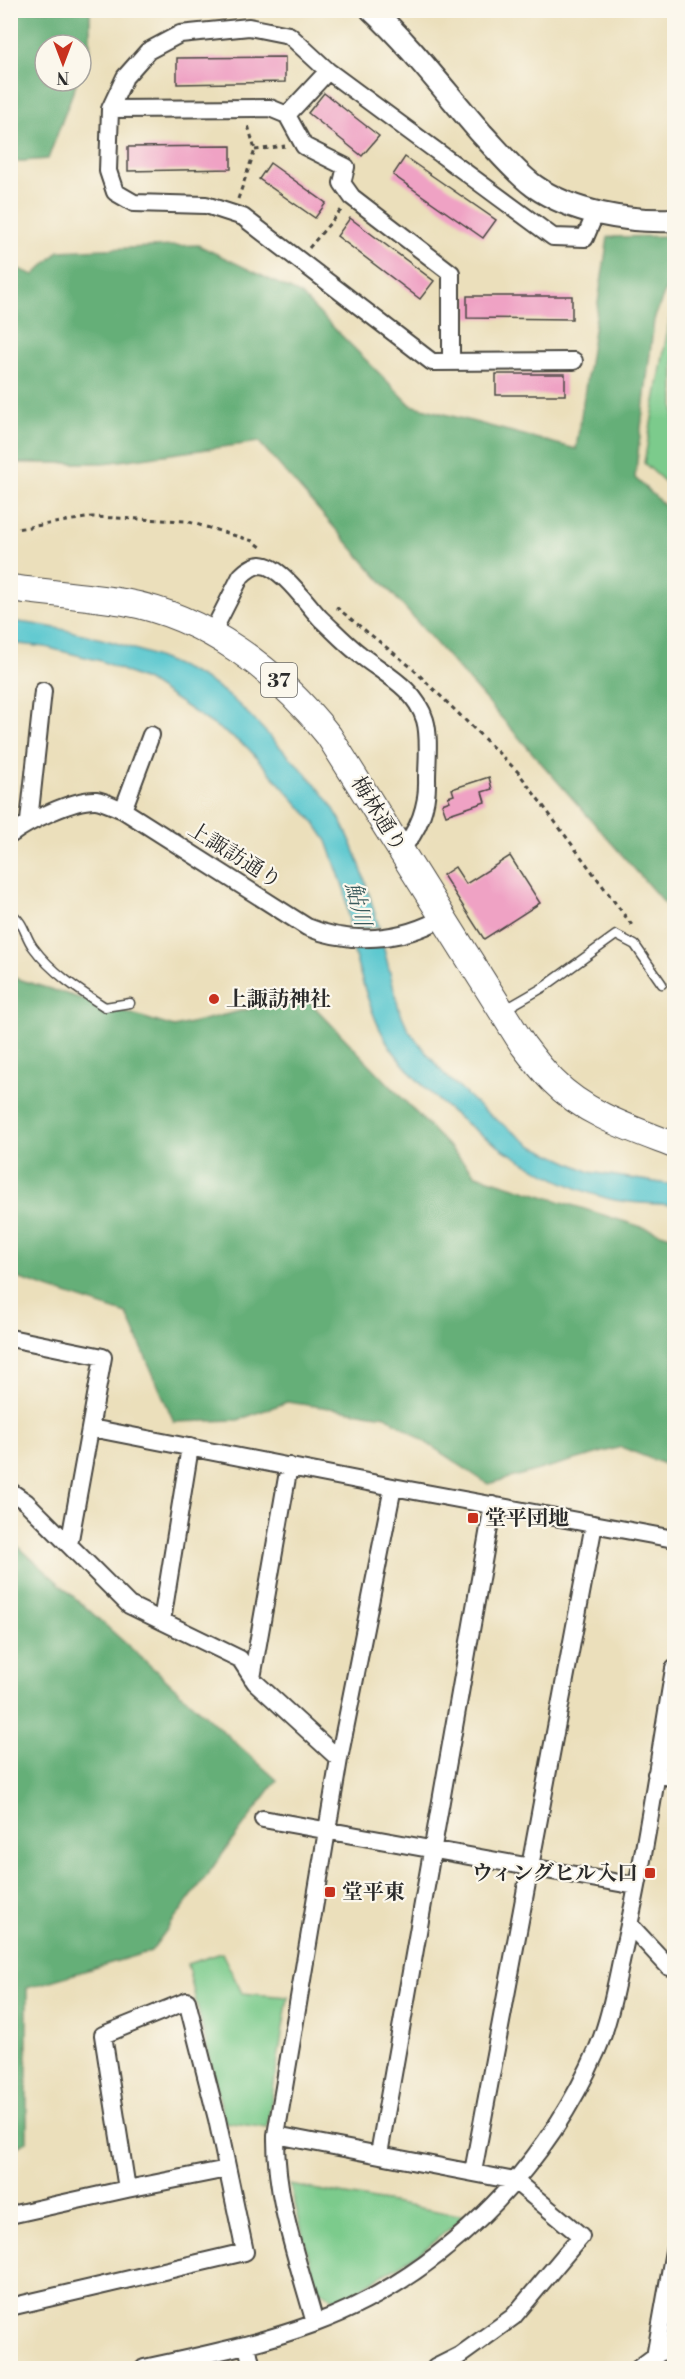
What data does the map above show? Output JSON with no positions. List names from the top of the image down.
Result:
{
  "streets": {
    "main road": ["37", "梅林通り"],
    "street": ["上諏訪通り"]
  },
  "crossings": [
    ["梅林通り", "上諏訪通り"]
  ],
  "water": ["鮎川"],
  "places": {
    "other": ["上諏訪神社"],
    "transit": ["堂平団地", "ウィングヒル入口", "堂平東"]
  },
  "north": "bottom"
}
